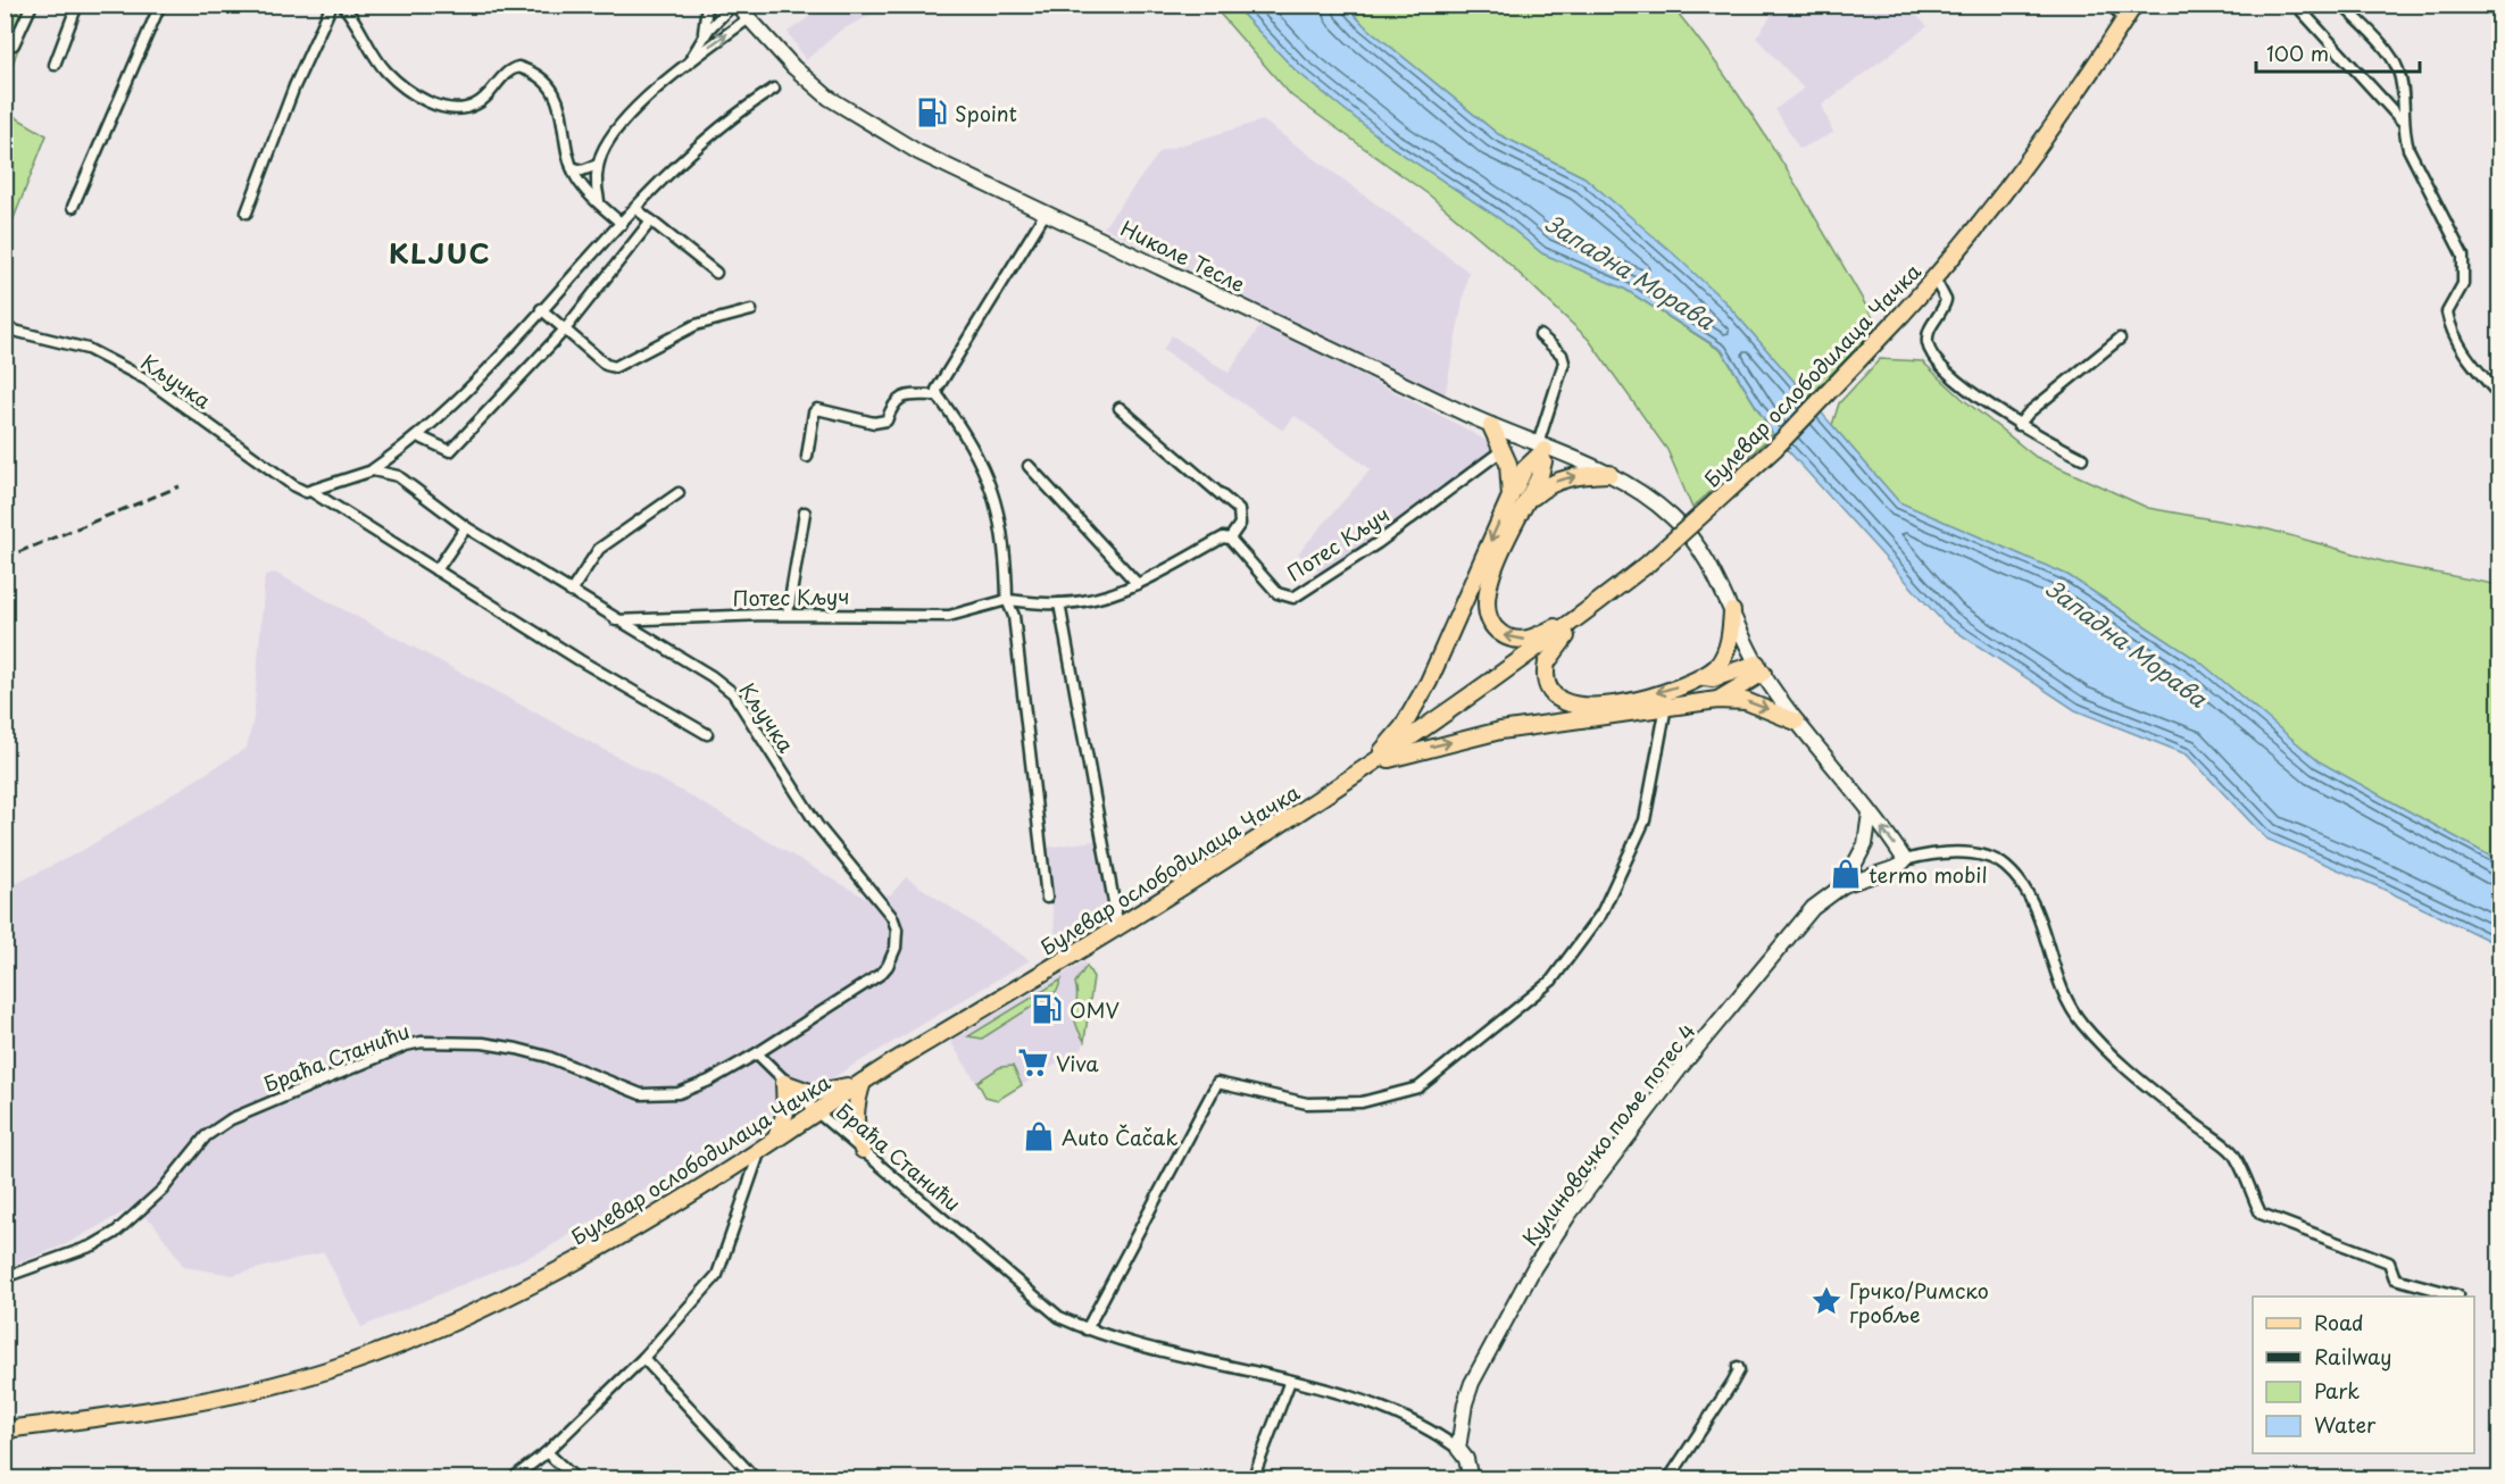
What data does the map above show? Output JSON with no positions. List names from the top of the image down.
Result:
{
  "streets": {
    "main road": ["Булевар ослободилаца Чачка"],
    "street": [
      "Николе Тесле",
      "Кључка",
      "Потес Кључ",
      "Браћа Станићи",
      "Кулиновачко поље потес 4"
    ]
  },
  "crossings": [
    ["Булевар ослободилаца Чачка", "Браћа Станићи"],
    ["Кључка", "Потес Кључ"],
    ["Кључка", "Браћа Станићи"],
    ["Браћа Станићи", "Кулиновачко поље потес 4"]
  ],
  "districts": ["KLJUC"],
  "water": ["Западна Морава"],
  "places": {
    "fuel station": ["Spoint", "OMV"],
    "shop": ["termo mobil", "Auto Čačak"],
    "supermarket": ["Viva"],
    "place": ["Грчко/Римско гробље"]
  },
  "legend": [
    "Road",
    "Railway",
    "Park",
    "Water"
  ],
  "scale_bar": "100 m"
}
